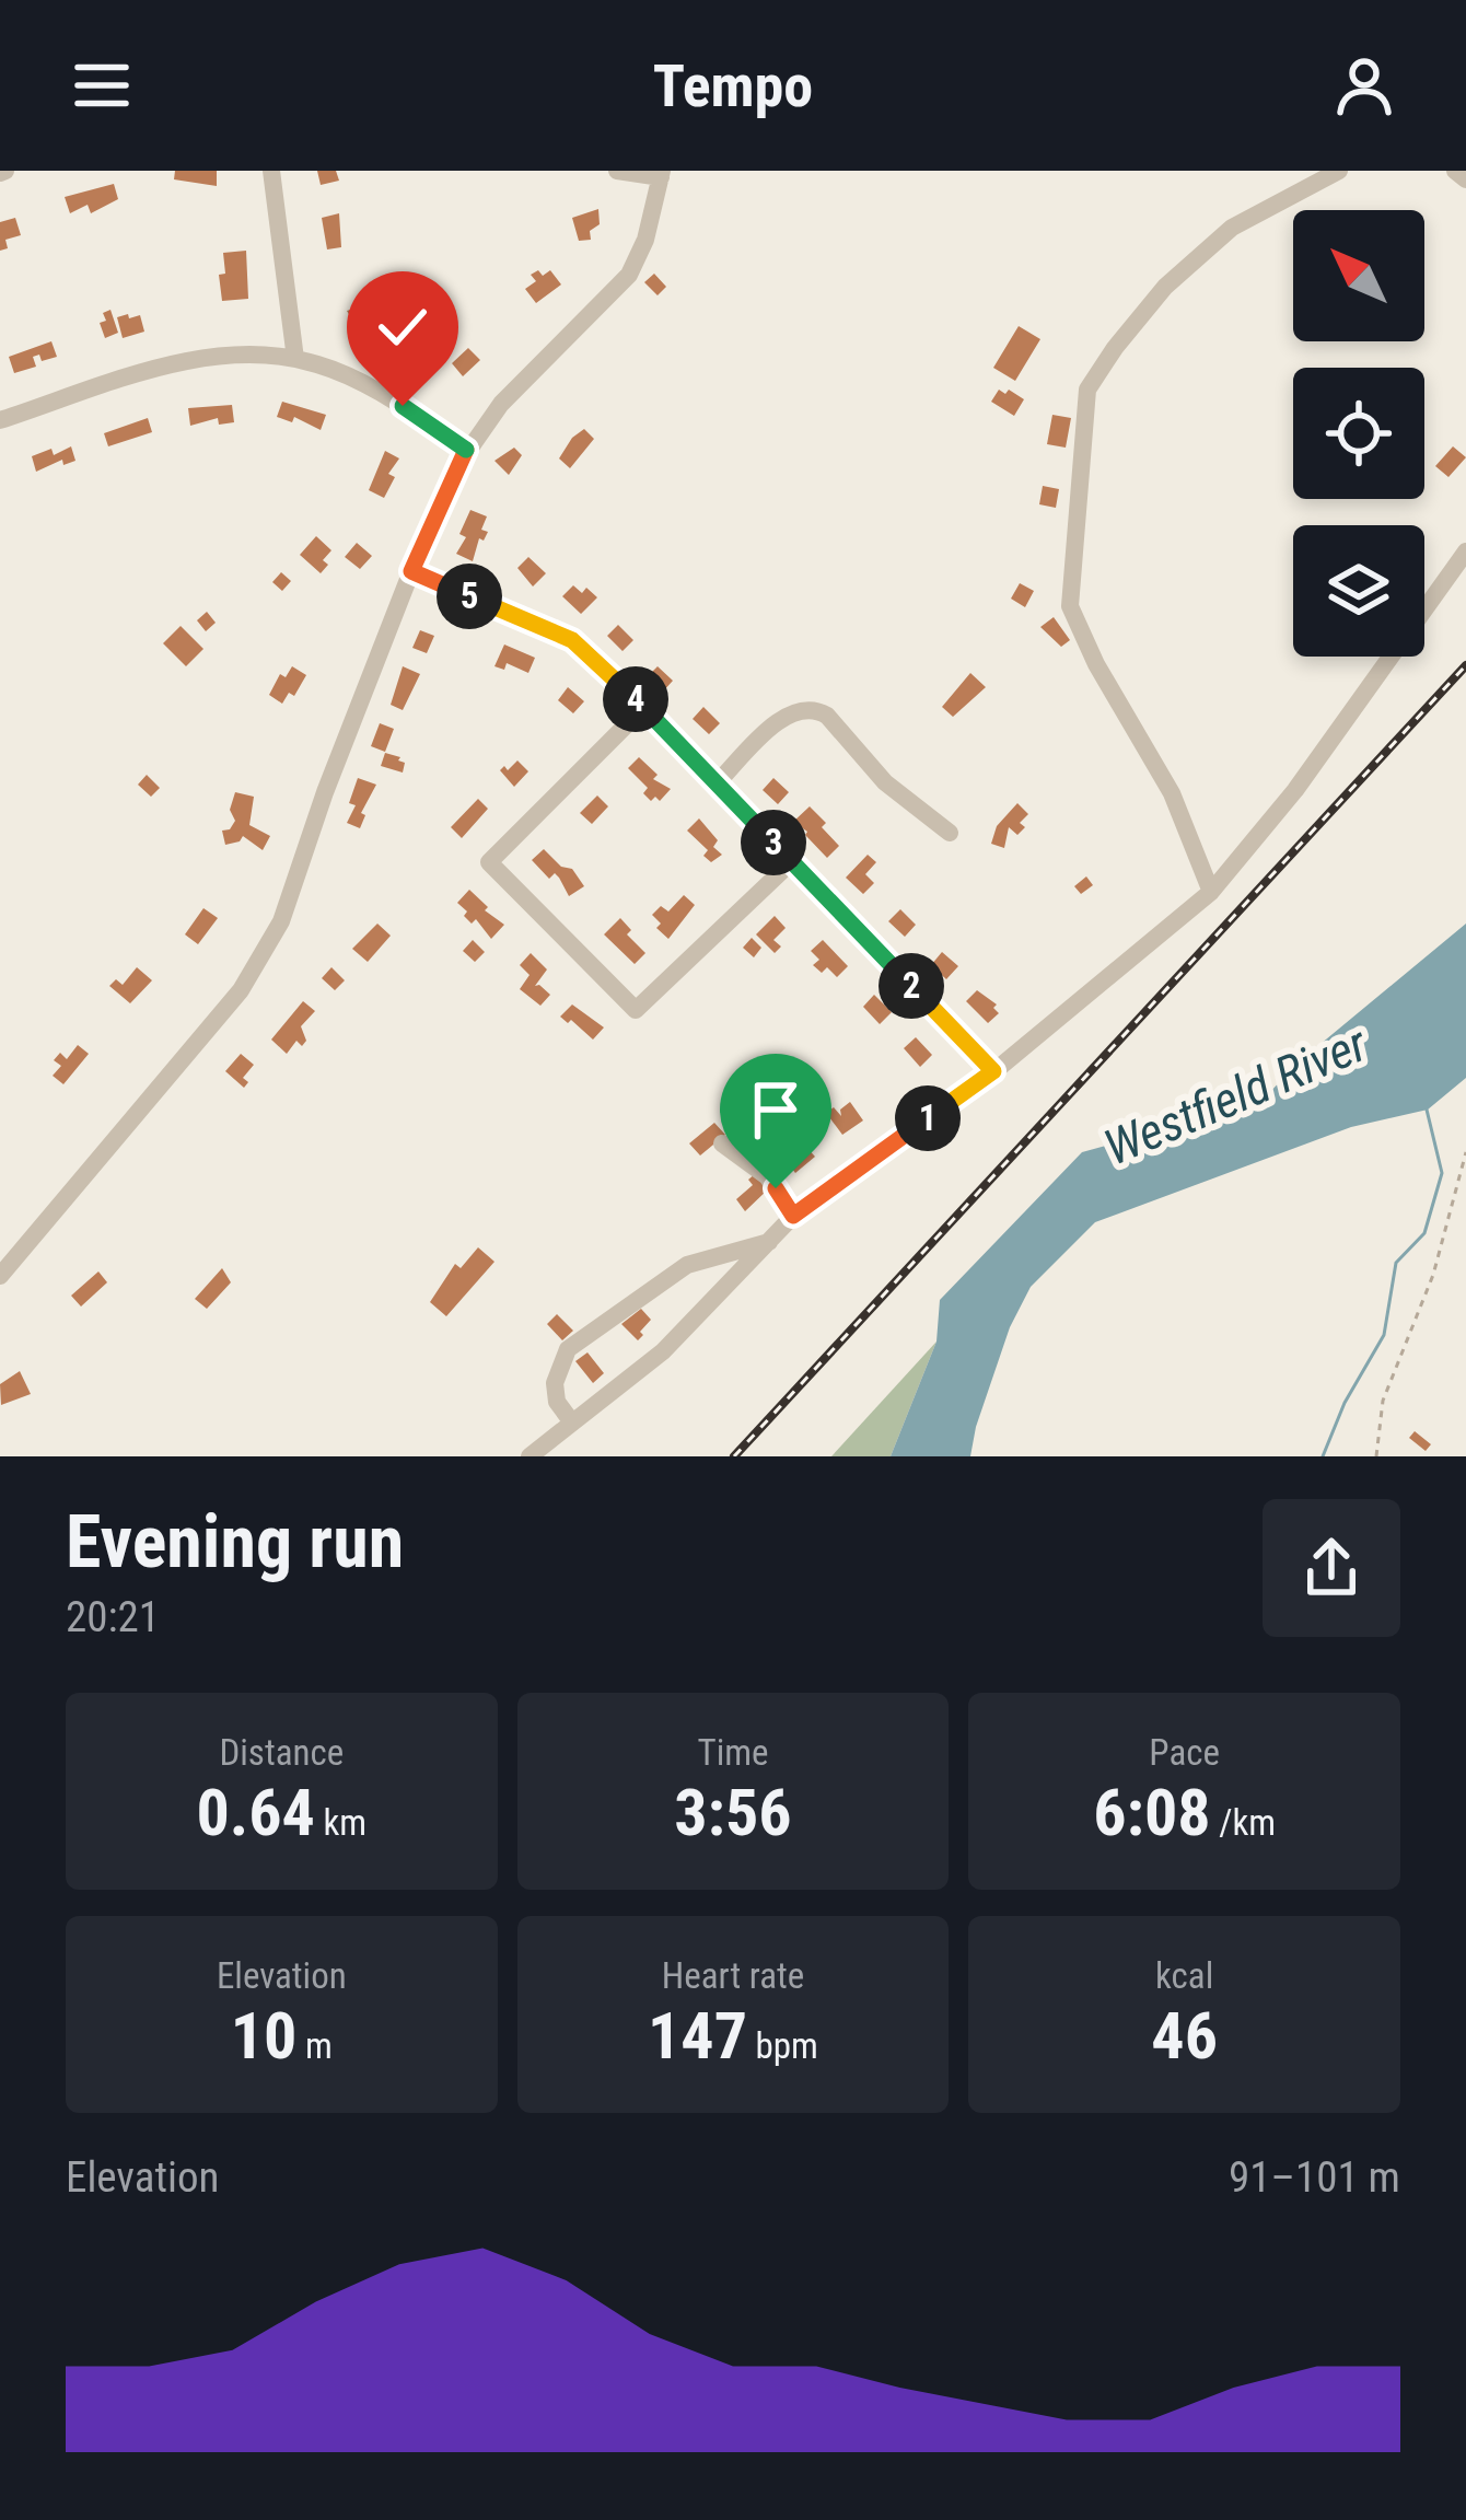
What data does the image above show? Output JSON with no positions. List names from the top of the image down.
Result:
{
  "water": ["Westfield River"],
  "north": "top left",
  "page": {
    "header": "Tempo",
    "pins": [
      "5",
      "4",
      "3",
      "2",
      "1"
    ],
    "heading": ["Evening run", "20:21"],
    "stats": [
      ["Distance", "0.64 km"],
      ["Time", "3:56"],
      ["Pace", "6:08 /km"],
      ["Elevation", "10 m"],
      ["Heart rate", "147 bpm"],
      ["kcal", "46"]
    ],
    "chart": ["Elevation", "91–101 m"]
  }
}
